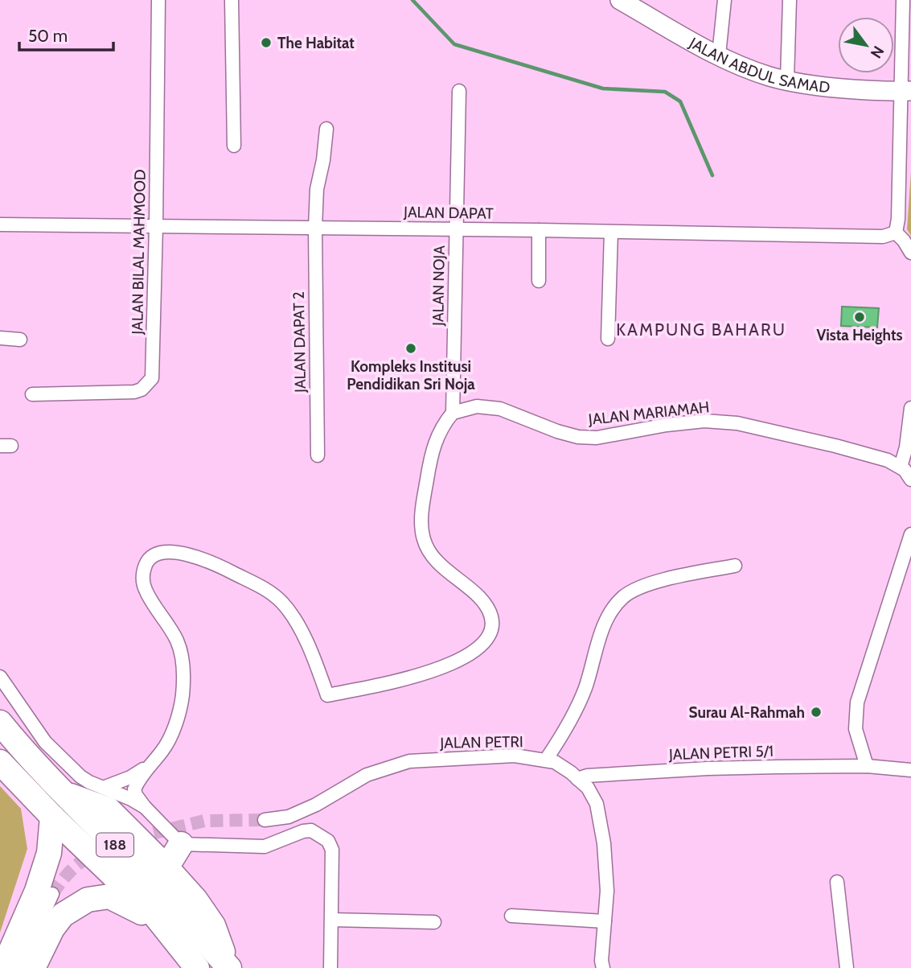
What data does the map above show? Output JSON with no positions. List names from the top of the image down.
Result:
{
  "streets": {
    "highway": ["188"],
    "street": [
      "JALAN ABDUL SAMAD",
      "JALAN DAPAT",
      "JALAN BILAL MAHMOOD",
      "JALAN NOJA",
      "JALAN DAPAT 2",
      "JALAN MARIAMAH",
      "JALAN PETRI",
      "JALAN PETRI 5/1"
    ]
  },
  "crossings": [
    ["JALAN DAPAT", "JALAN BILAL MAHMOOD"],
    ["JALAN DAPAT", "JALAN NOJA"],
    ["JALAN DAPAT", "JALAN DAPAT 2"],
    ["JALAN NOJA", "JALAN MARIAMAH"],
    ["JALAN PETRI", "JALAN PETRI 5/1"]
  ],
  "districts": ["KAMPUNG BAHARU"],
  "places": [
    "The Habitat",
    "Vista Heights",
    "Kompleks Institusi Pendidikan Sri Noja",
    "Surau Al-Rahmah"
  ],
  "scale_bar": "50 m",
  "north": "bottom right"
}
